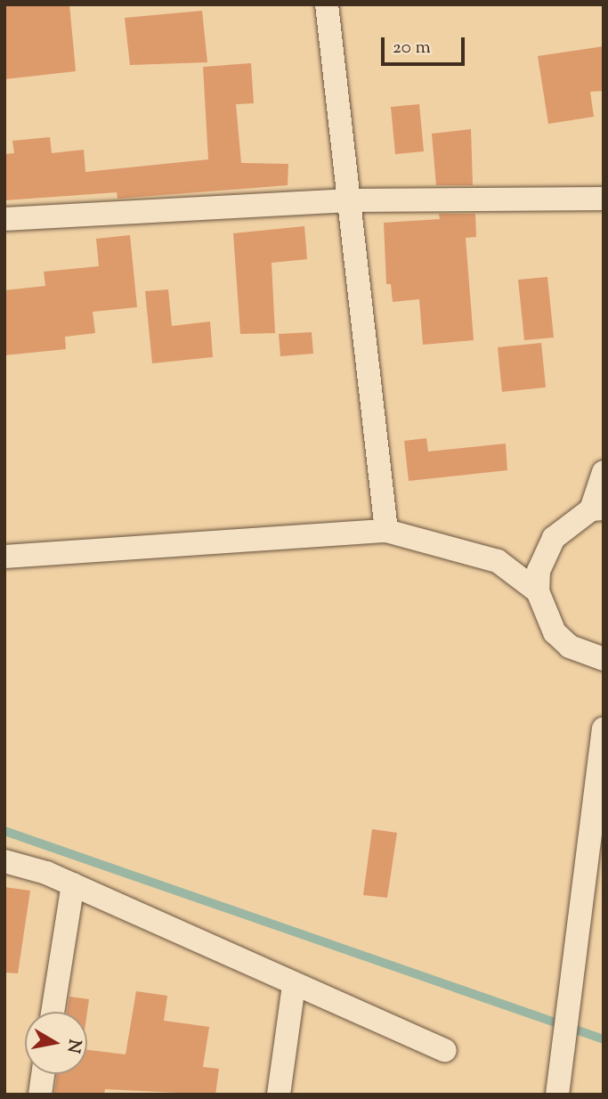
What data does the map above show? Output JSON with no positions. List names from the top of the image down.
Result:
{
  "scale_bar": "20 m",
  "north": "right"
}
